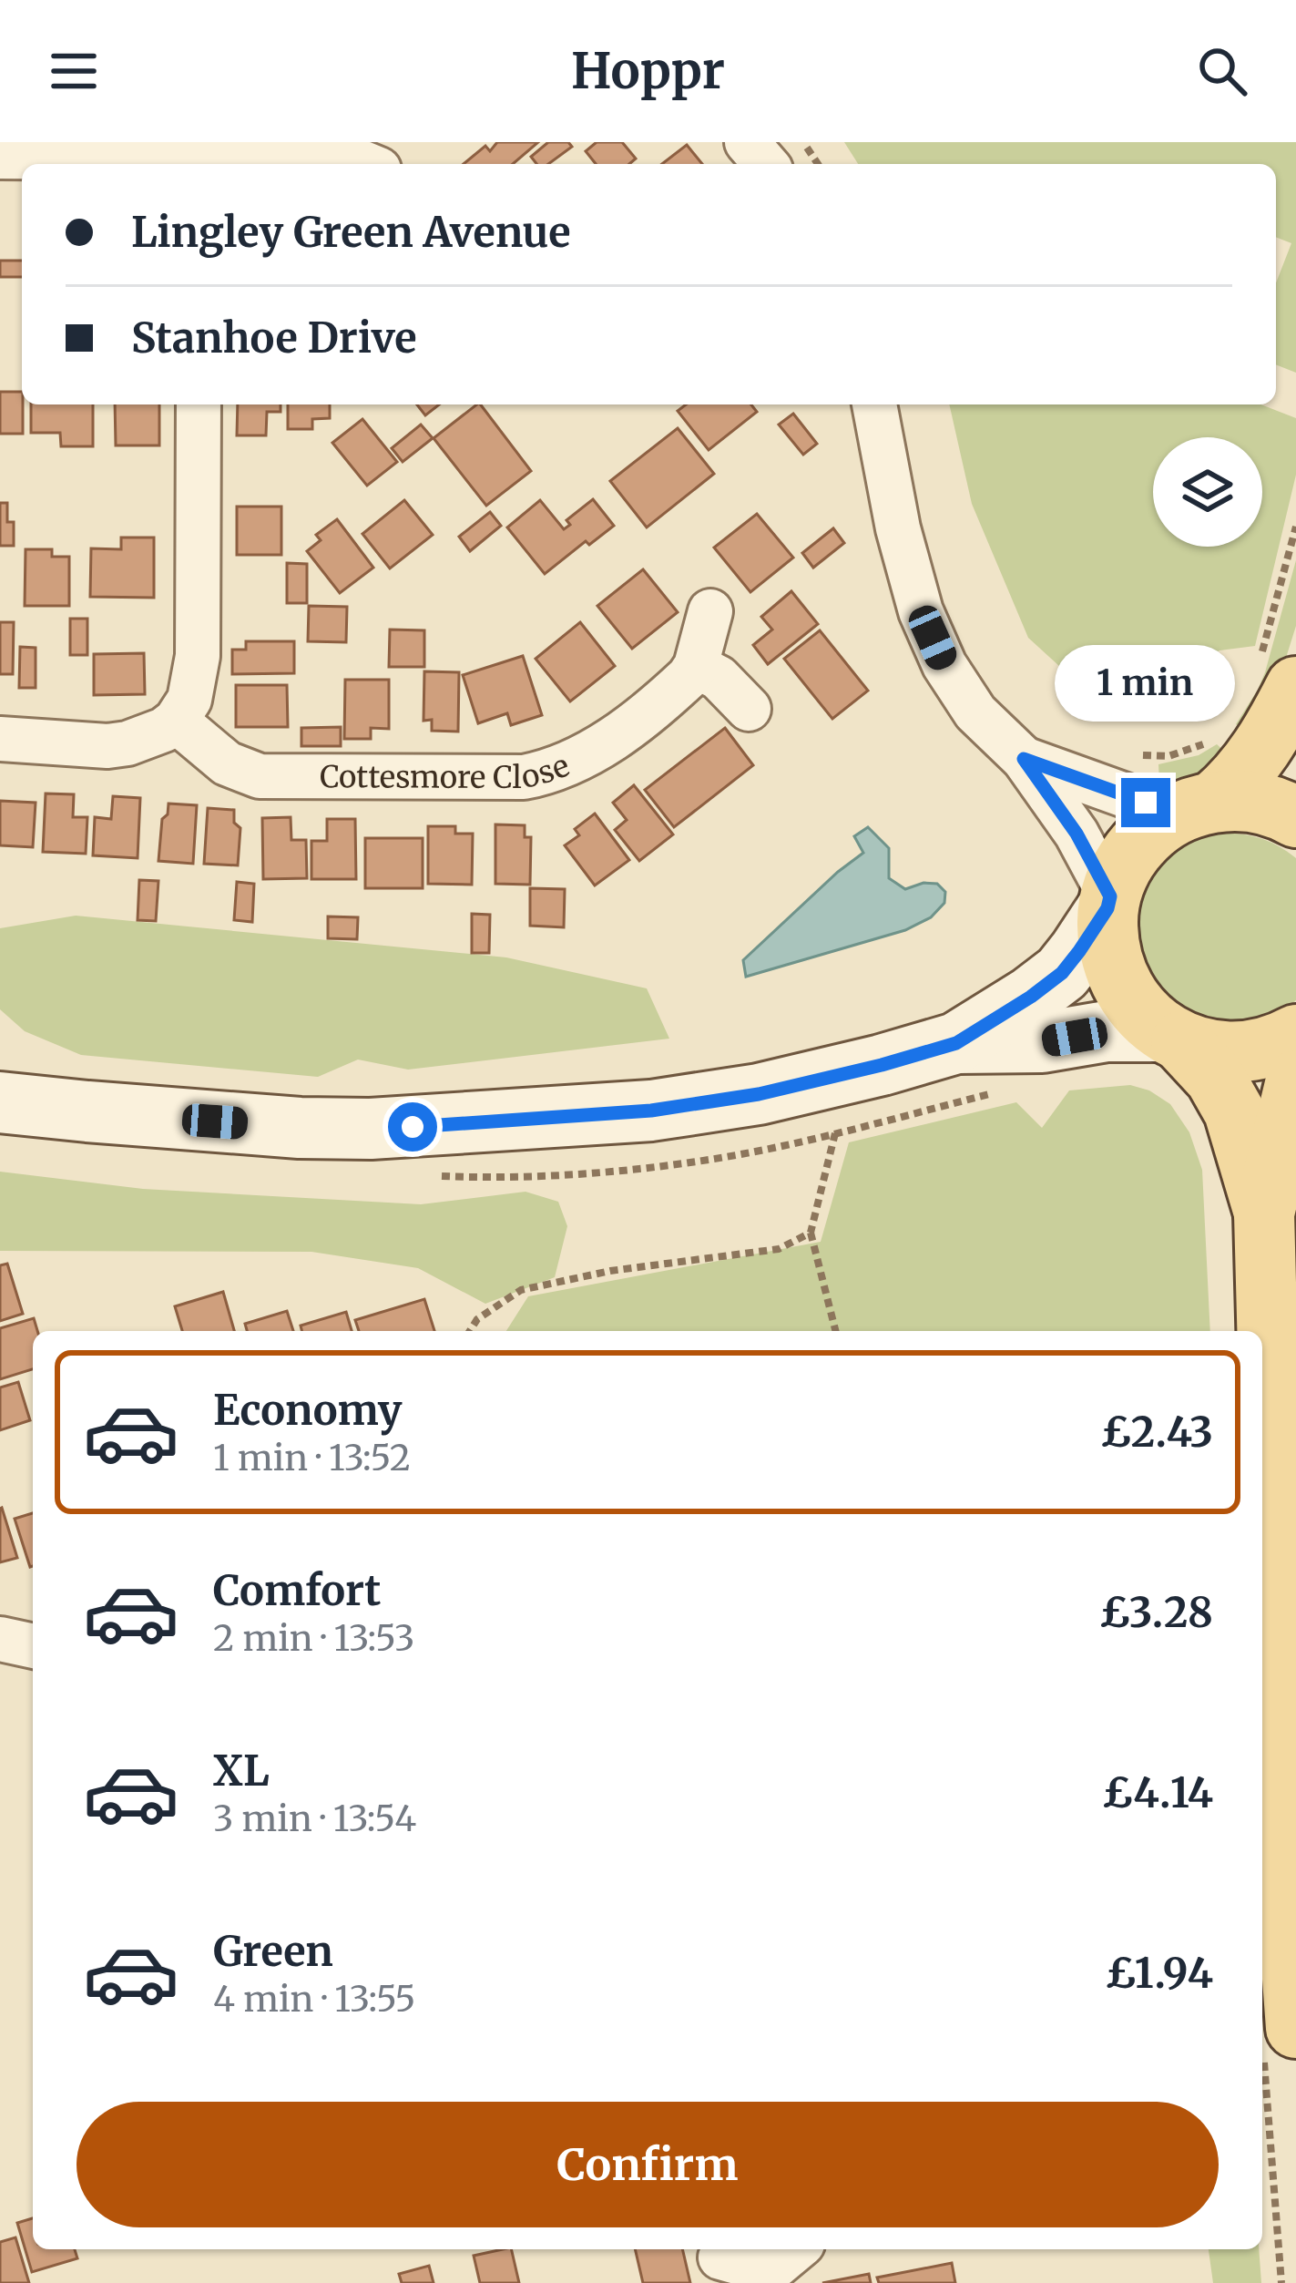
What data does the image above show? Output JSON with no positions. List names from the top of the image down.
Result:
{
  "streets": {
    "street": ["Cottesmore Close"]
  },
  "page": {
    "header": "Hoppr",
    "banner": ["Lingley Green Avenue", "Stanhoe Drive"],
    "bubble": "1 min",
    "list": [
      {
        "name": "Economy",
        "note": "1 min · 13:52",
        "value": "£2.43"
      },
      {
        "name": "Comfort",
        "note": "2 min · 13:53",
        "value": "£3.28"
      },
      {
        "name": "XL",
        "note": "3 min · 13:54",
        "value": "£4.14"
      },
      {
        "name": "Green",
        "note": "4 min · 13:55",
        "value": "£1.94"
      }
    ],
    "buttons": "Confirm"
  }
}
